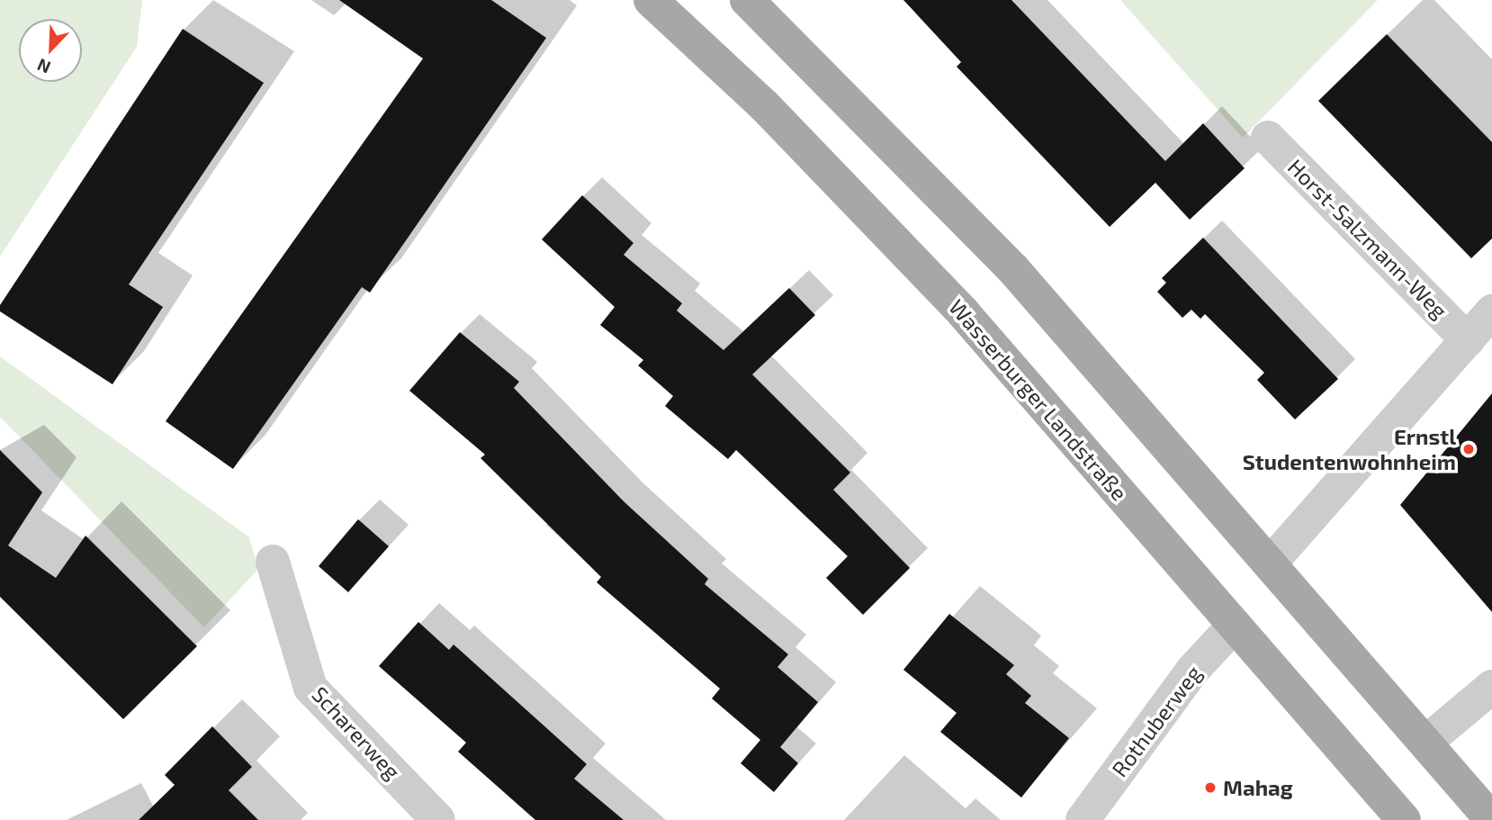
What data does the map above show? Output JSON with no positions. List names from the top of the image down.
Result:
{
  "streets": {
    "main road": ["Wasserburger Landstraße"],
    "street": ["Horst-Salzmann-Weg", "Rothuberweg", "Scharerweg"]
  },
  "crossings": [
    ["Wasserburger Landstraße", "Rothuberweg"]
  ],
  "places": ["Ernstl Studentenwohnheim", "Mahag"],
  "north": "bottom left"
}
